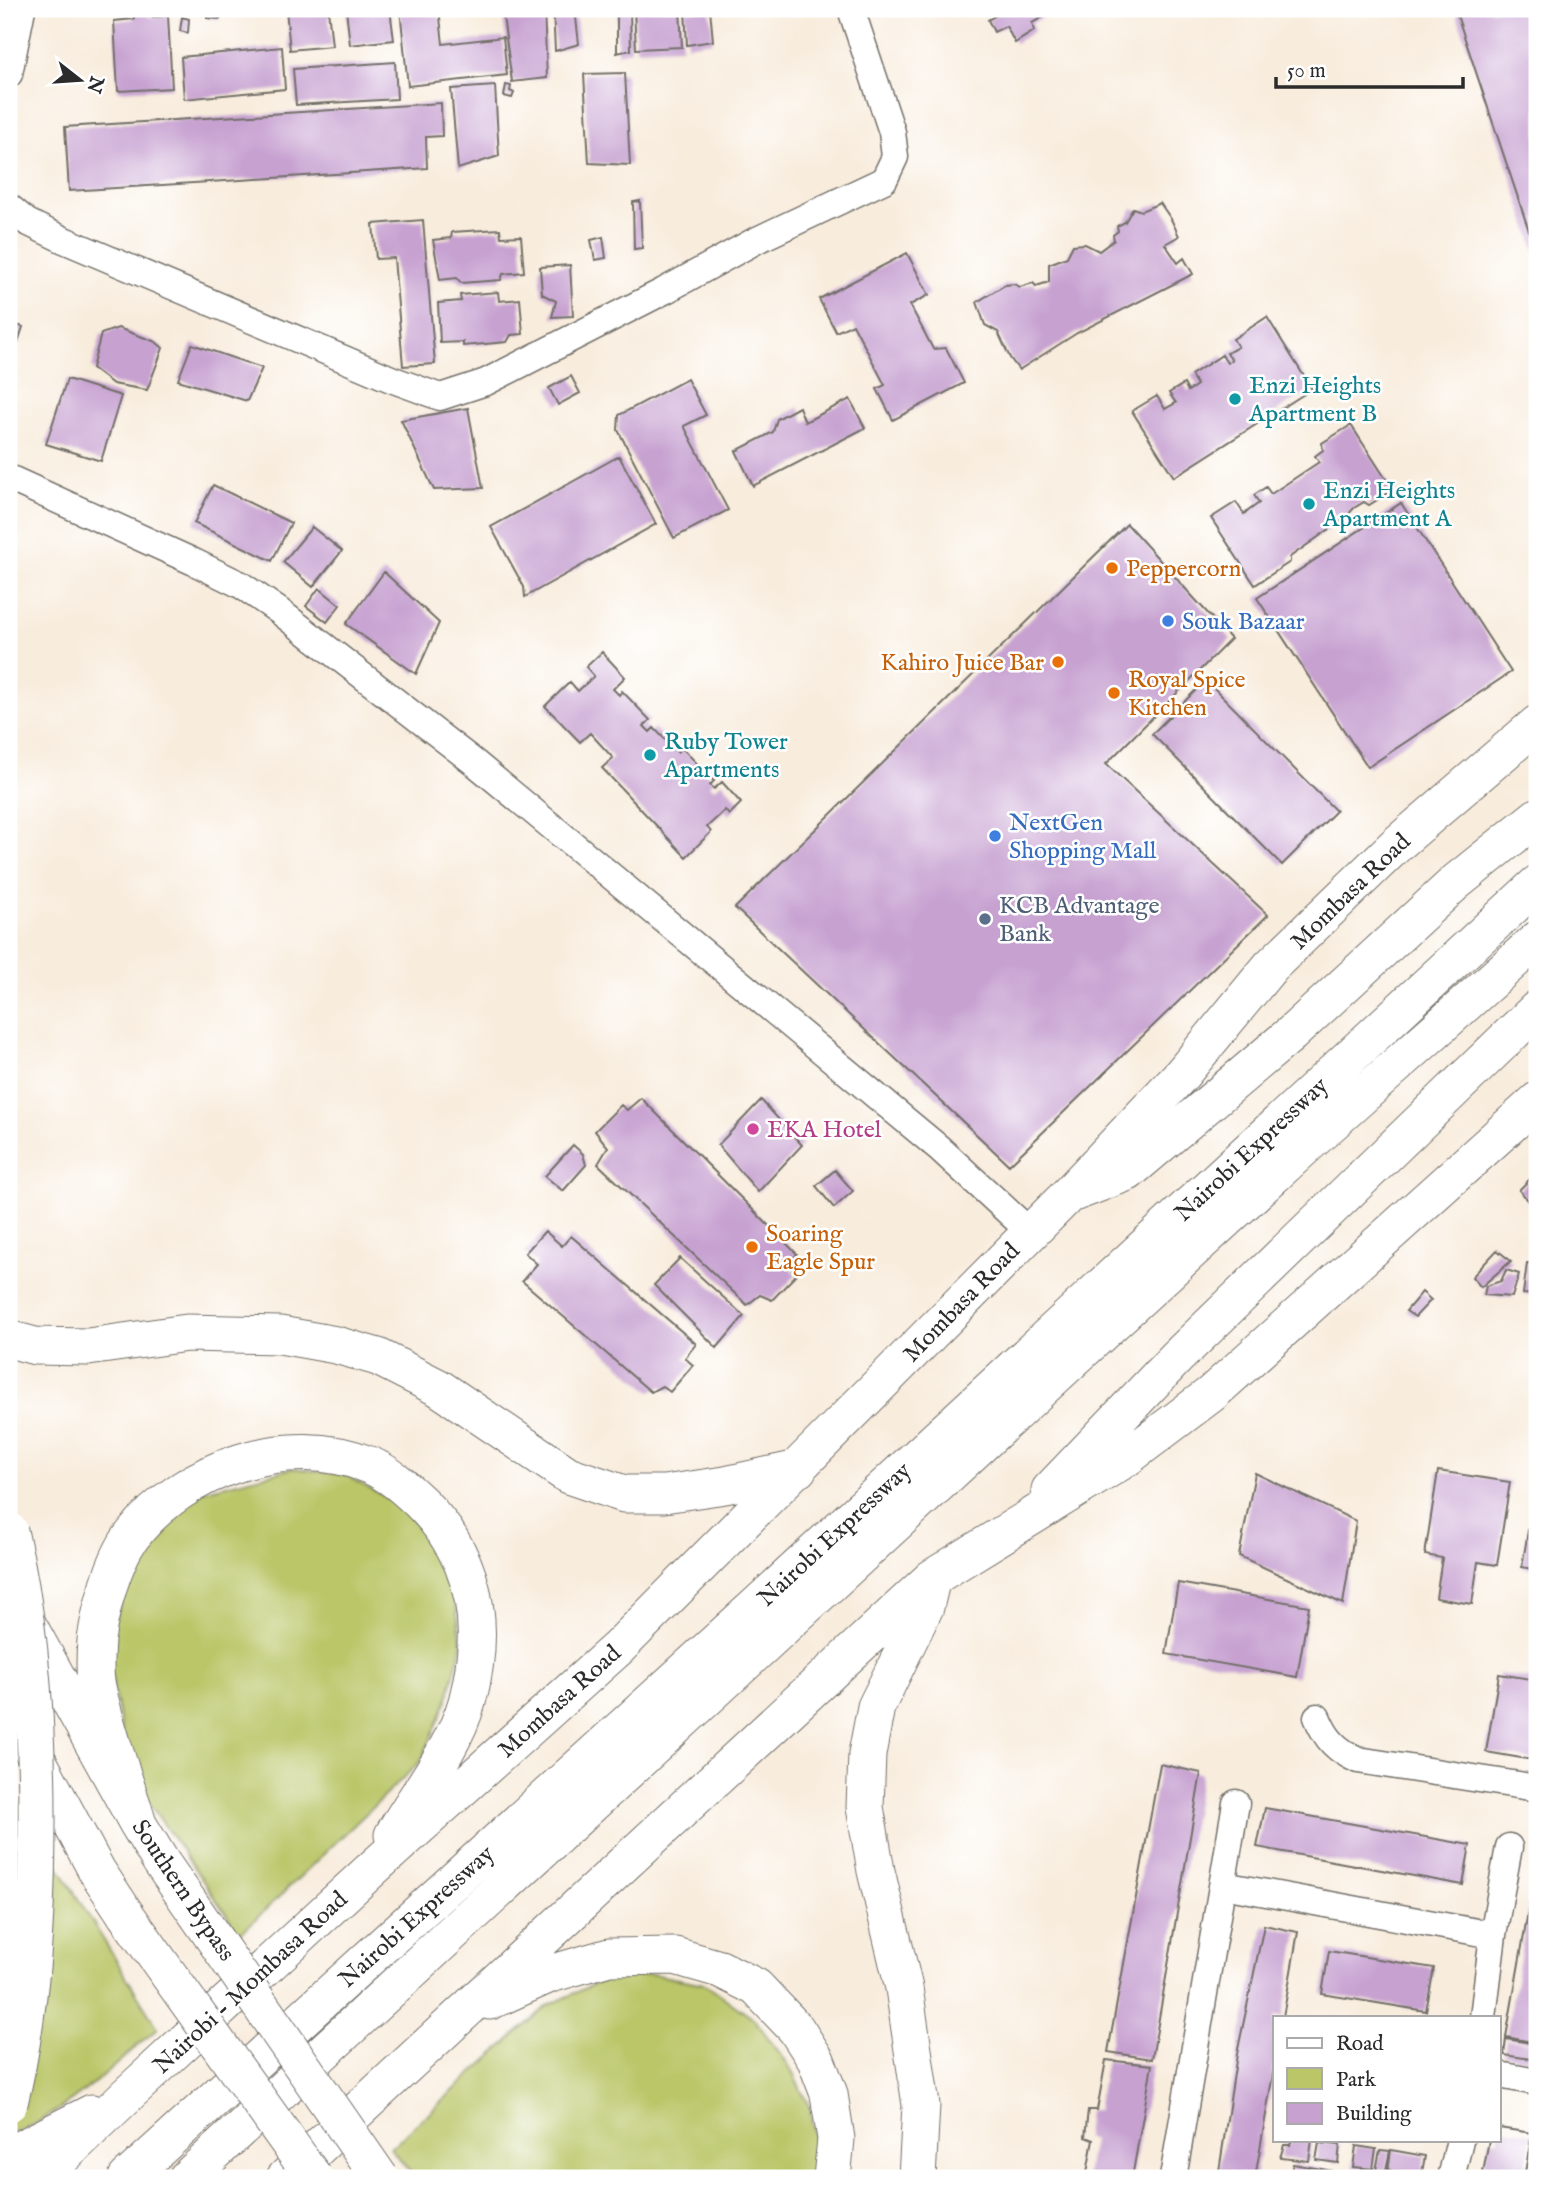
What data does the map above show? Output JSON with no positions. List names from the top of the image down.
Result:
{
  "streets": {
    "highway": [
      "Mombasa Road",
      "Nairobi Expressway",
      "Southern Bypass",
      "Nairobi - Mombasa Road"
    ]
  },
  "crossings": [
    ["Mombasa Road", "Nairobi - Mombasa Road"]
  ],
  "places": [
    "Enzi Heights Apartment B",
    "Enzi Heights Apartment A",
    "Peppercorn",
    "Souk Bazaar",
    "Kahiro Juice Bar",
    "Royal Spice Kitchen",
    "Ruby Tower Apartments",
    "NextGen Shopping Mall",
    "KCB Advantage Bank",
    "EKA Hotel",
    "Soaring Eagle Spur"
  ],
  "legend": ["Road", "Park", "Building"],
  "scale_bar": "50 m",
  "north": "right"
}
